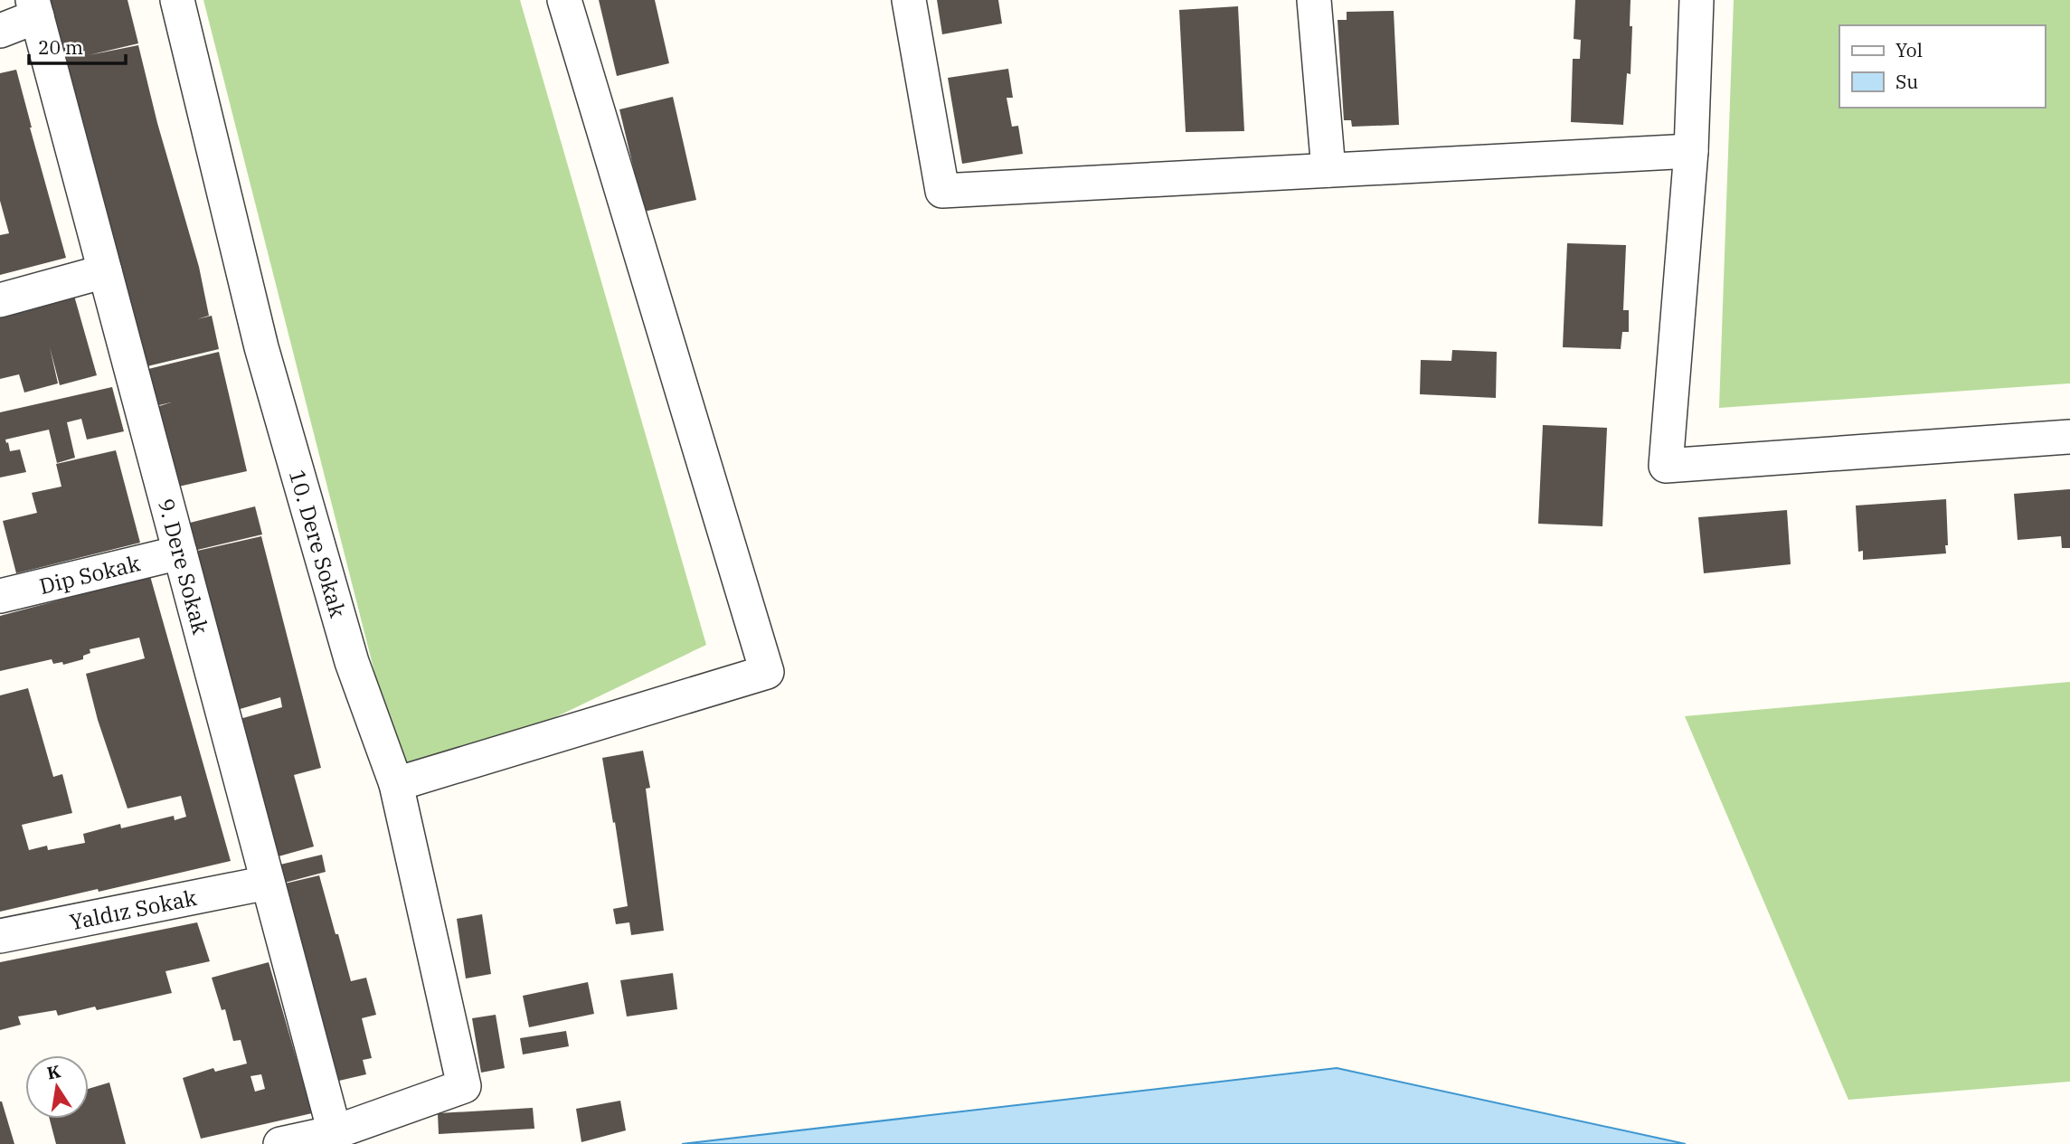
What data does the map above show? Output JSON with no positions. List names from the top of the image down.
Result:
{
  "streets": {
    "street": [
      "10. Dere Sokak",
      "9. Dere Sokak",
      "Dip Sokak",
      "Yaldız Sokak"
    ]
  },
  "crossings": [
    ["10. Dere Sokak", "9. Dere Sokak"],
    ["9. Dere Sokak", "Dip Sokak"],
    ["9. Dere Sokak", "Yaldız Sokak"]
  ],
  "legend": ["Yol", "Su"],
  "scale_bar": "20 m",
  "north": "top"
}
